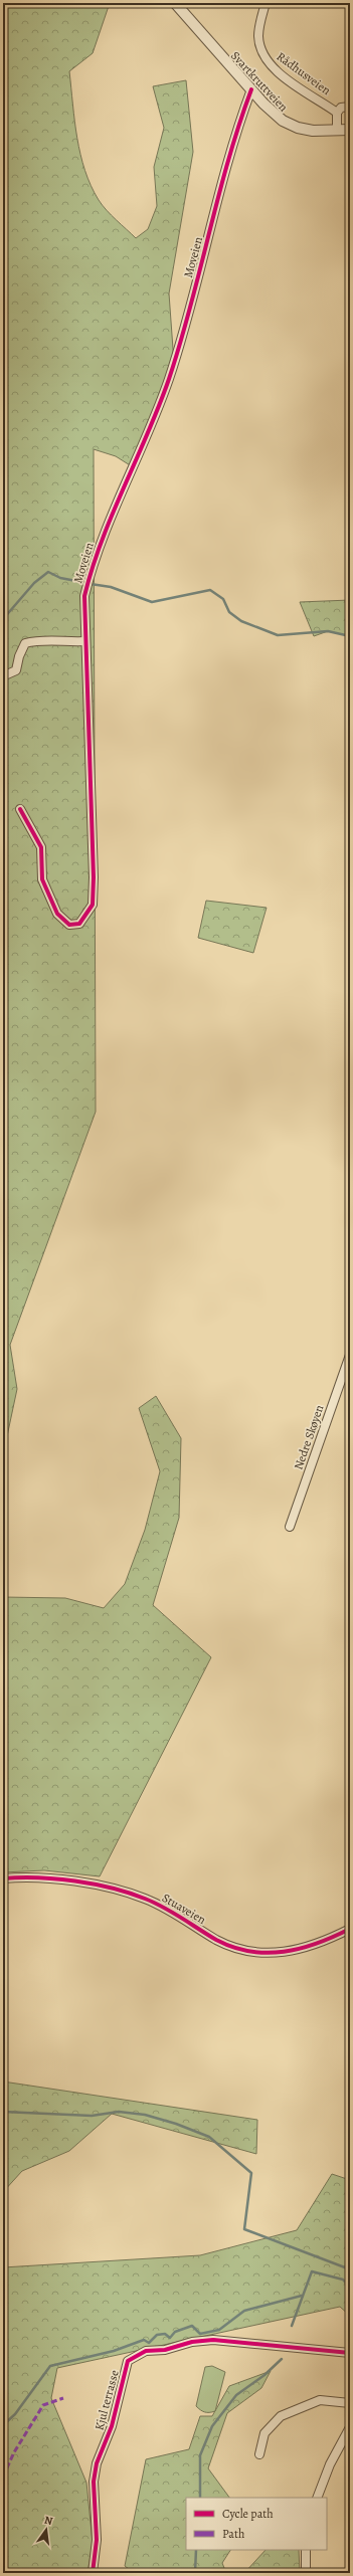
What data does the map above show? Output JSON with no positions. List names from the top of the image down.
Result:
{
  "streets": {
    "street": [
      "Rådhusveien",
      "Svartkruttveien",
      "Moveien",
      "Nedre Skøyen",
      "Stuaveien",
      "Kjul terrasse"
    ]
  },
  "crossings": [
    ["Svartkruttveien", "Moveien"]
  ],
  "legend": ["Cycle path", "Path"],
  "north": "top"
}
